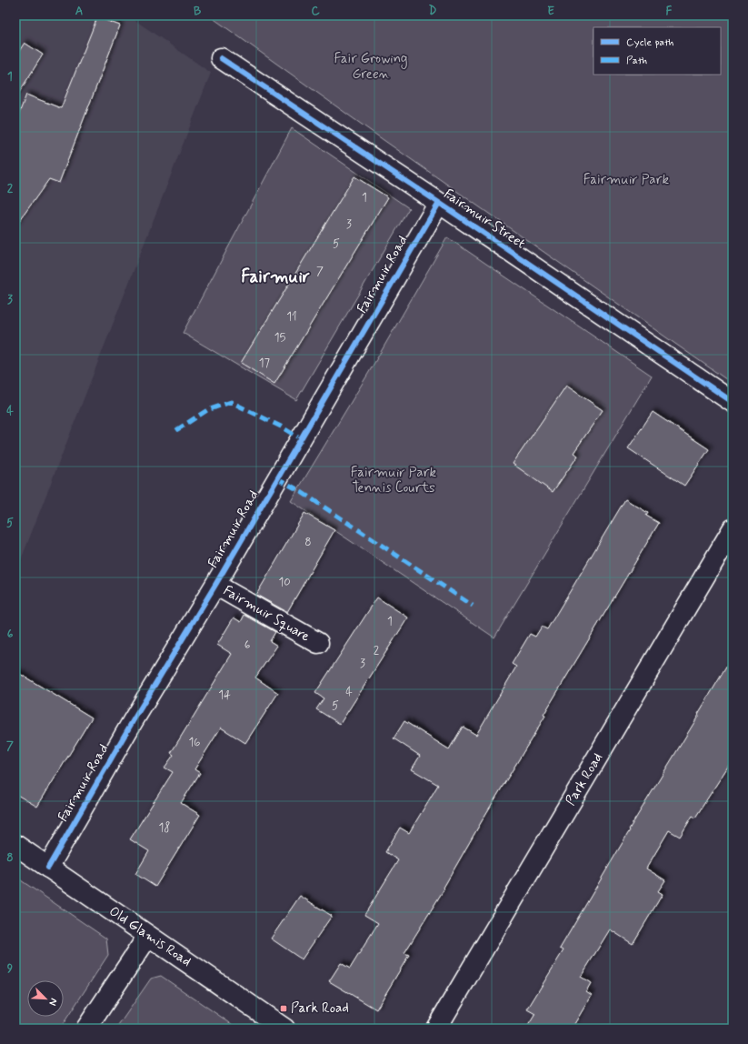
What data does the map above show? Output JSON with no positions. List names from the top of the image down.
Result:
{
  "streets": {
    "street": [
      "Fairmuir Street",
      "Fairmuir Road",
      "Fairmuir Square",
      "Park Road",
      "Old Glamis Road"
    ]
  },
  "crossings": [
    ["Fairmuir Street", "Fairmuir Road"],
    ["Fairmuir Road", "Fairmuir Square"],
    ["Fairmuir Road", "Old Glamis Road"]
  ],
  "districts": ["Fairmuir"],
  "parks": ["Fair Growing Green", "Fairmuir Park", "Fairmuir Park Tennis Courts"],
  "places": {
    "transit": ["Park Road"]
  },
  "house_numbers": [
    "1",
    "3",
    "5",
    "7",
    "11",
    "15",
    "17",
    "8",
    "10",
    "1",
    "6",
    "2",
    "3",
    "4",
    "14",
    "5",
    "16",
    "18"
  ],
  "legend": ["Cycle path", "Path"],
  "north": "bottom right",
  "grid": {
    "columns": [
      "A",
      "B",
      "C",
      "D",
      "E",
      "F"
    ],
    "rows": [
      "1",
      "2",
      "3",
      "4",
      "5",
      "6",
      "7",
      "8",
      "9"
    ]
  }
}
